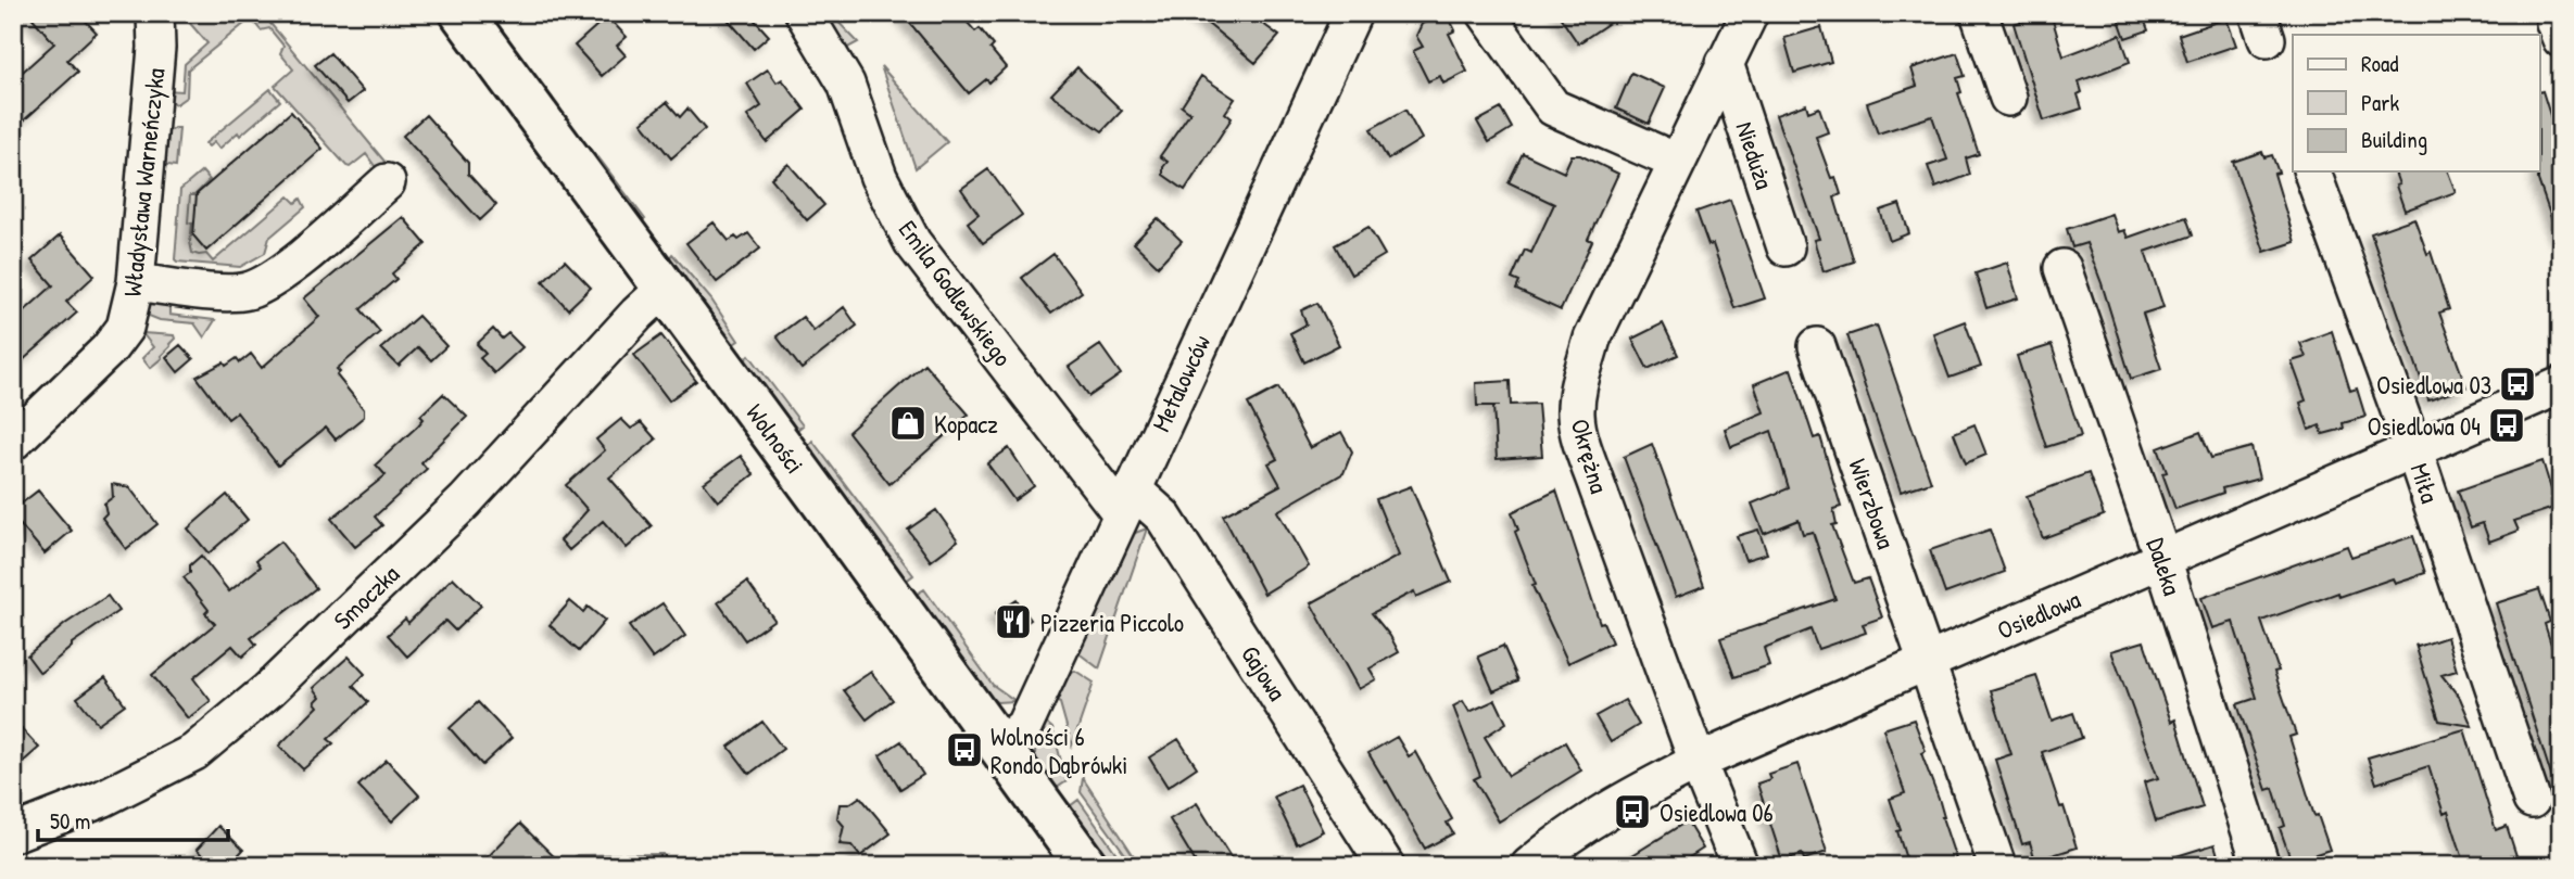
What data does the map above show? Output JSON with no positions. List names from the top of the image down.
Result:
{
  "streets": {
    "main road": ["Wolności"],
    "street": [
      "Nieduża",
      "Władysława Warneńczyka",
      "Emila Godlewskiego",
      "Metalowców",
      "Okrężna",
      "Miła",
      "Wierzbowa",
      "Daleka",
      "Smoczka",
      "Osiedlowa",
      "Gajowa"
    ]
  },
  "crossings": [
    ["Nieduża", "Okrężna"],
    ["Emila Godlewskiego", "Metalowców"],
    ["Emila Godlewskiego", "Gajowa"],
    ["Metalowców", "Wolności"],
    ["Metalowców", "Gajowa"],
    ["Wolności", "Smoczka"],
    ["Okrężna", "Osiedlowa"],
    ["Miła", "Osiedlowa"],
    ["Wierzbowa", "Osiedlowa"],
    ["Daleka", "Osiedlowa"]
  ],
  "places": {
    "bus stop": [
      "Osiedlowa 03",
      "Osiedlowa 04",
      "Wolności 6 Rondo Dąbrówki",
      "Osiedlowa 06"
    ],
    "shop": ["Kopacz"],
    "restaurant": ["Pizzeria Piccolo"]
  },
  "legend": ["Road", "Park", "Building"],
  "scale_bar": "50 m"
}
